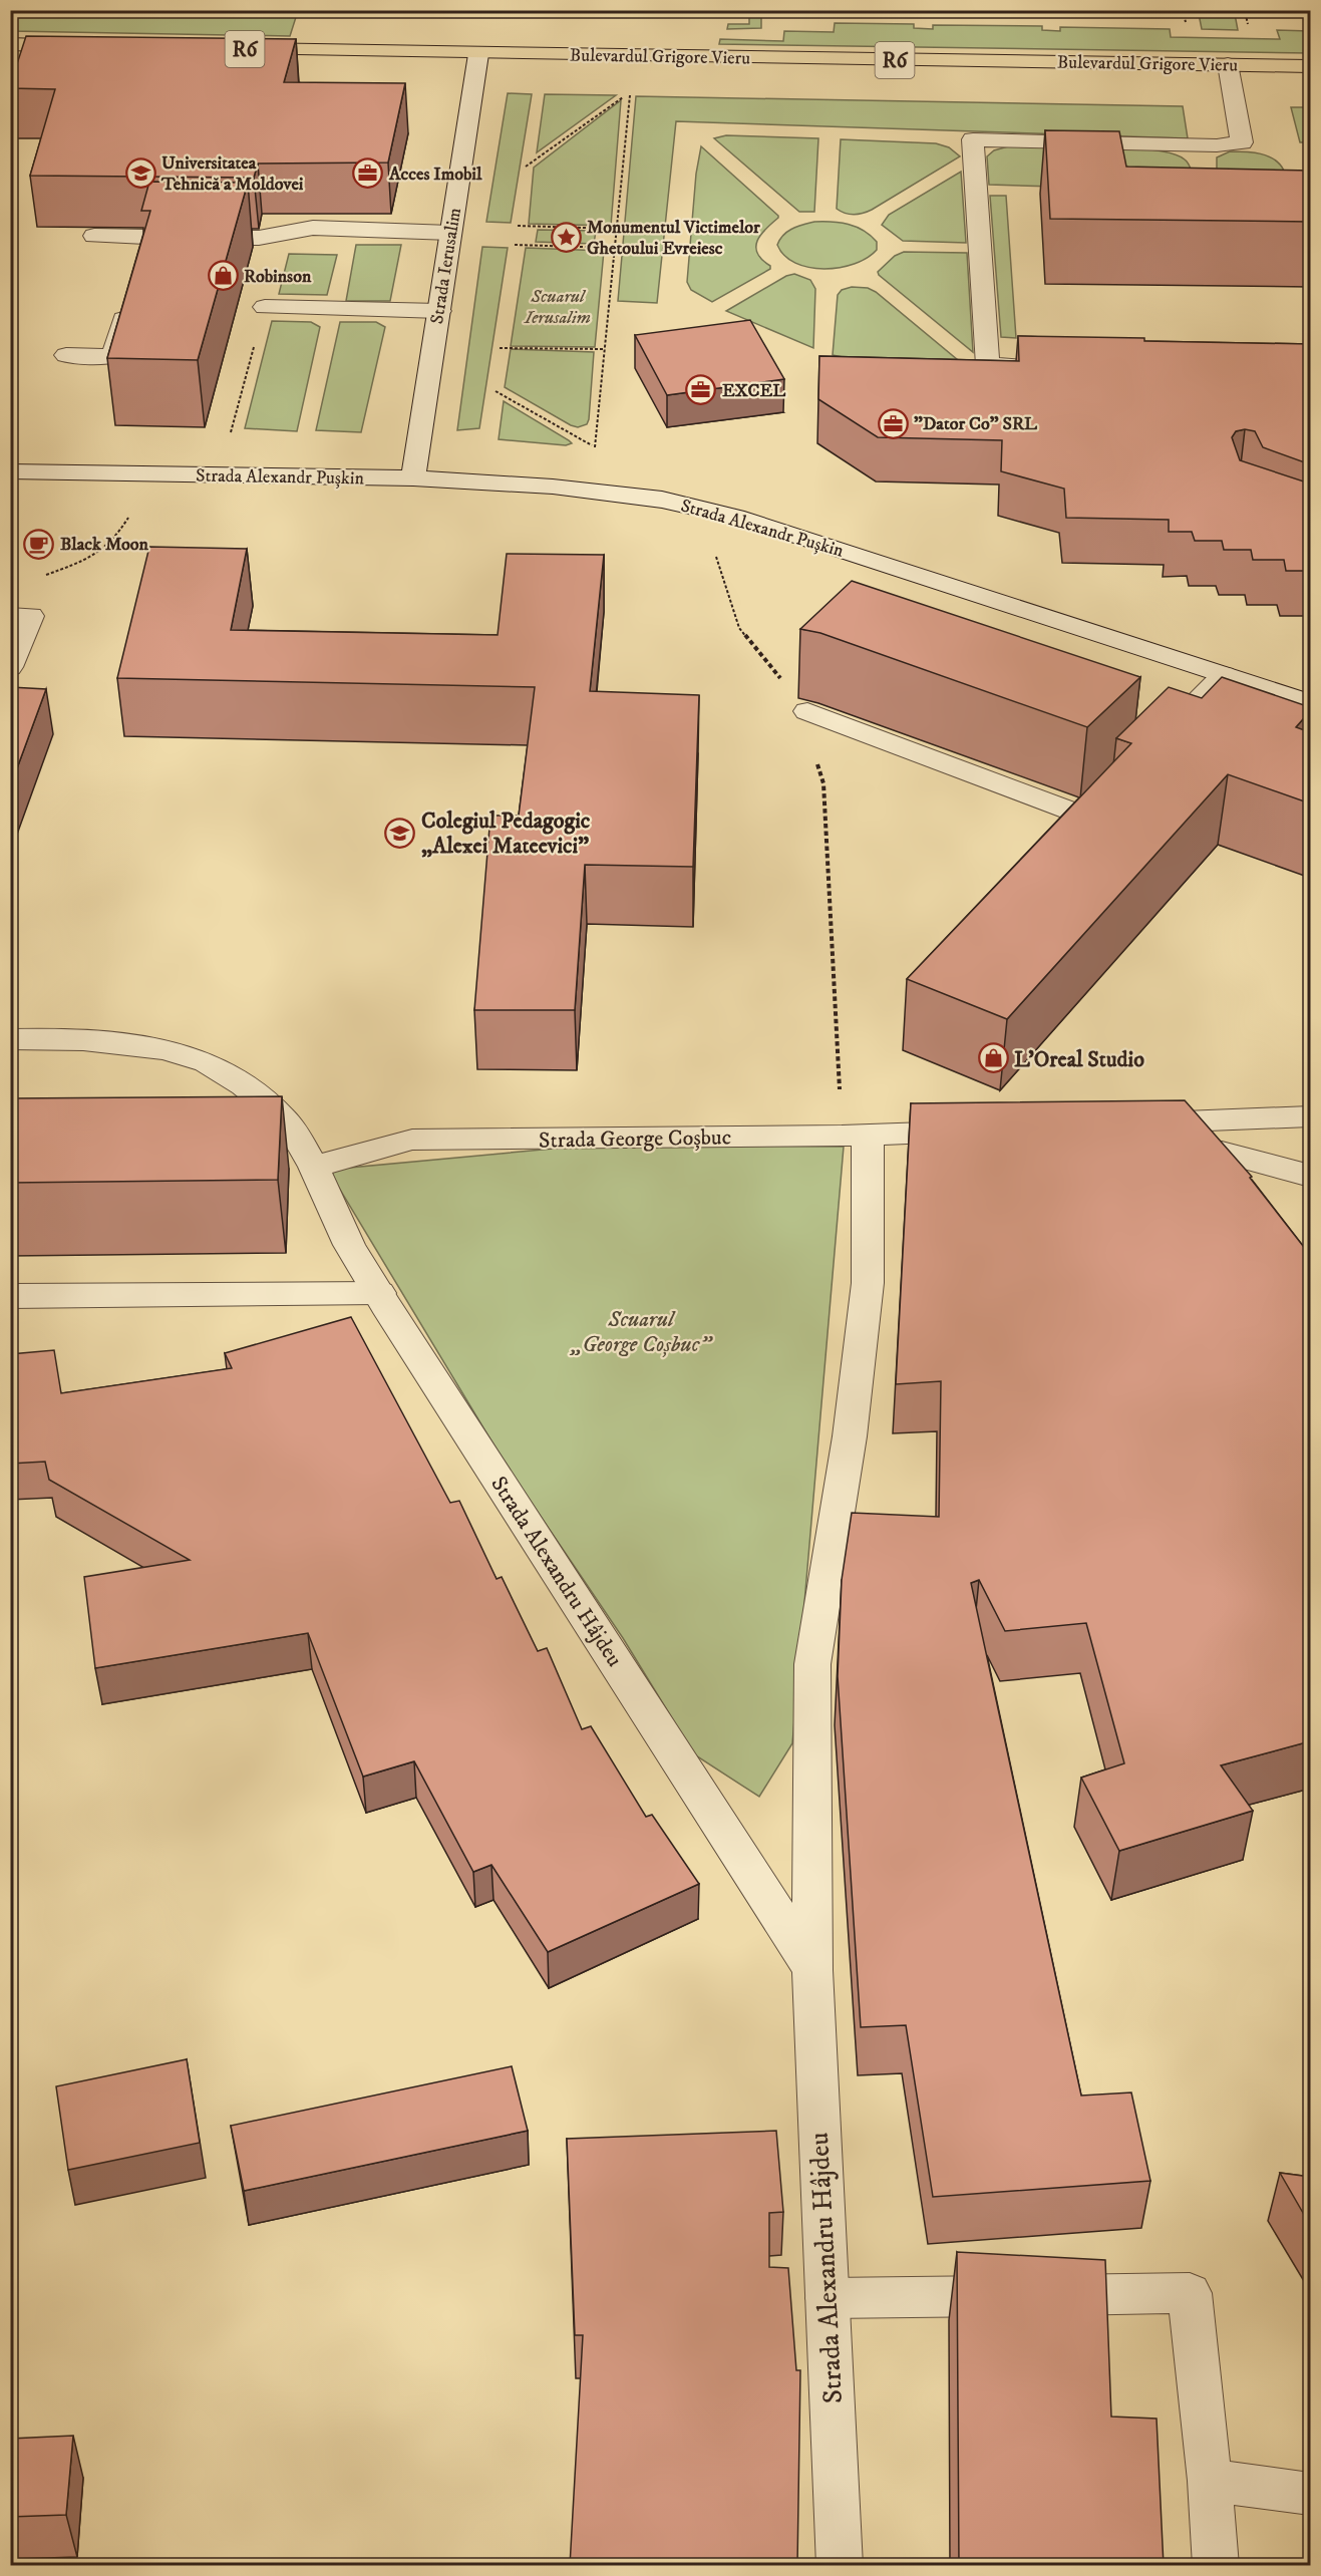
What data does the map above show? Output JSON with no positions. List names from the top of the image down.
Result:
{
  "streets": {
    "main road": ["R6", "Bulevardul Grigore Vieru"],
    "street": [
      "Strada Ierusalim",
      "Strada Alexandr Pușkin",
      "Strada George Coșbuc",
      "Strada Alexandru Hâjdeu"
    ]
  },
  "crossings": [
    ["Bulevardul Grigore Vieru", "Strada Ierusalim"],
    ["Strada Ierusalim", "Strada Alexandr Pușkin"],
    ["Strada George Coșbuc", "Strada Alexandru Hâjdeu"]
  ],
  "parks": ["Scuarul Ierusalim", "Scuarul „George Coșbuc”"],
  "places": {
    "school or university": ["Universitatea Tehnică a Moldovei", "Colegiul Pedagogic „Alexei Mateevici”"],
    "office": ["Acces Imobil", "EXCEL", "\"Dator Co\" SRL"],
    "place": ["Monumentul Victimelor Ghetoului Evreiesc"],
    "shop": ["Robinson", "L'Oreal Studio"],
    "cafe": ["Black Moon"]
  }
}
